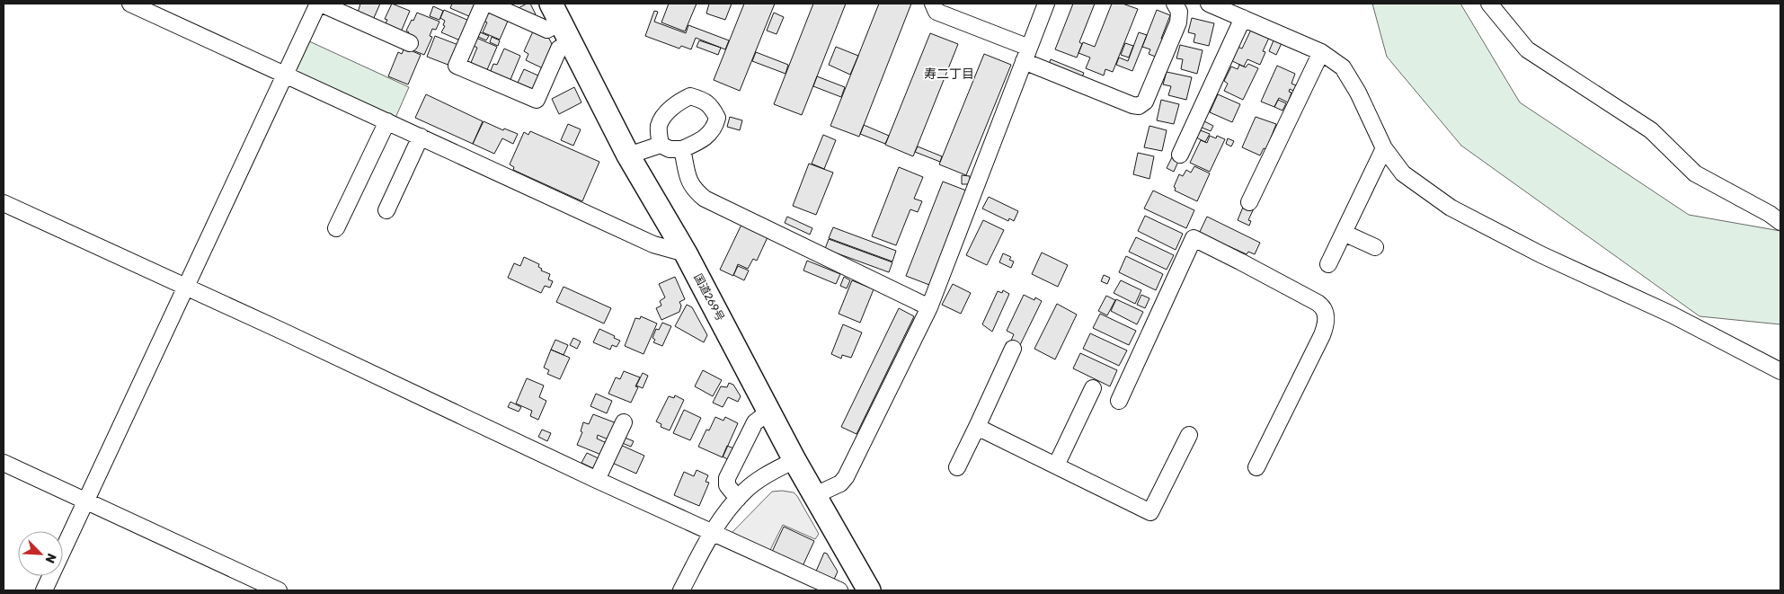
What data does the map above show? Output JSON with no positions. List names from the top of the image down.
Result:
{
  "streets": {
    "highway": ["国道269号"]
  },
  "districts": ["寿二丁目"],
  "north": "bottom right"
}
